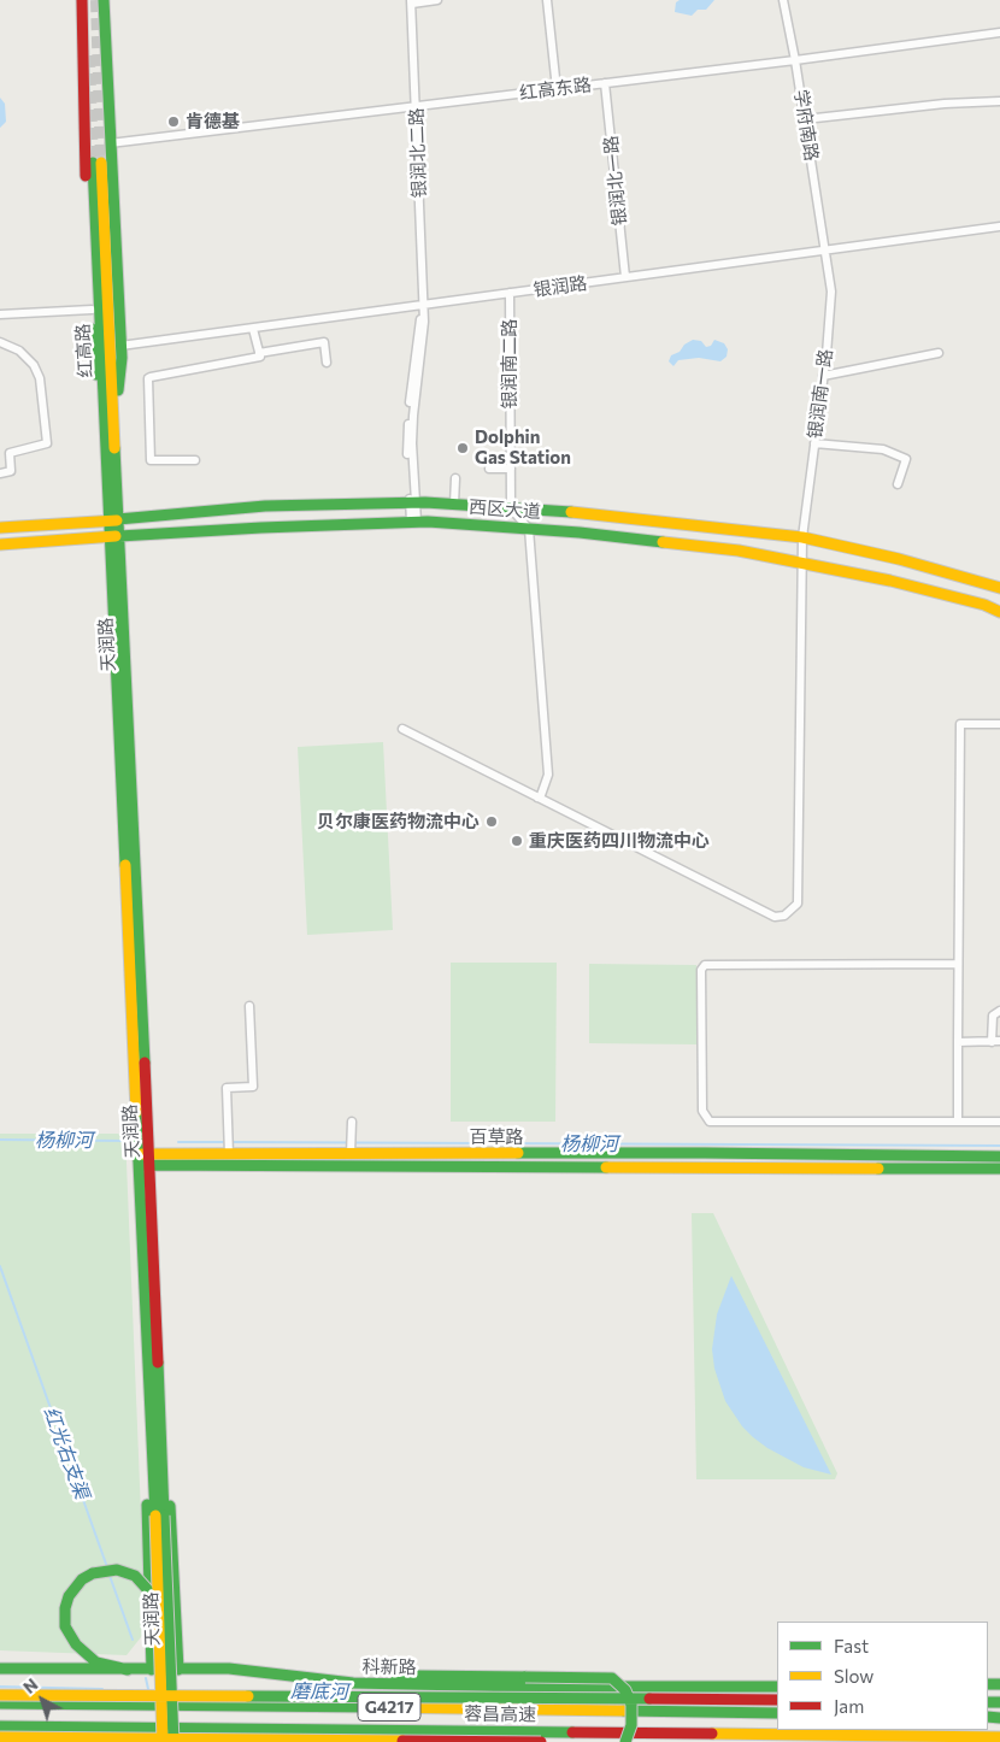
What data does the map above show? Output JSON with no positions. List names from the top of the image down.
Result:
{
  "streets": {
    "main road": [
      "红高路",
      "西区大道",
      "天润路",
      "百草路",
      "科新路",
      "G4217",
      "蓉昌高速"
    ],
    "street": [
      "红高东路",
      "学府南路",
      "银润北二路",
      "银润北一路",
      "银润路",
      "银润南二路",
      "银润南一路"
    ]
  },
  "crossings": [
    ["红高东路", "学府南路"],
    ["红高东路", "银润北二路"],
    ["红高东路", "银润北一路"],
    ["学府南路", "银润路"],
    ["学府南路", "银润南一路"],
    ["银润北二路", "银润路"],
    ["银润北二路", "西区大道"],
    ["银润北一路", "银润路"],
    ["银润路", "银润南二路"],
    ["银润路", "银润南一路"],
    ["红高路", "西区大道"],
    ["红高路", "天润路"],
    ["银润南二路", "西区大道"],
    ["银润南一路", "西区大道"],
    ["西区大道", "天润路"],
    ["天润路", "百草路"]
  ],
  "water": ["杨柳河", "红光右支渠", "磨底河"],
  "places": [
    "肯德基",
    "Dolphin Gas Station",
    "贝尔康医药物流中心",
    "重庆医药四川物流中心"
  ],
  "legend": ["Fast", "Slow", "Jam"],
  "north": "top left"
}
